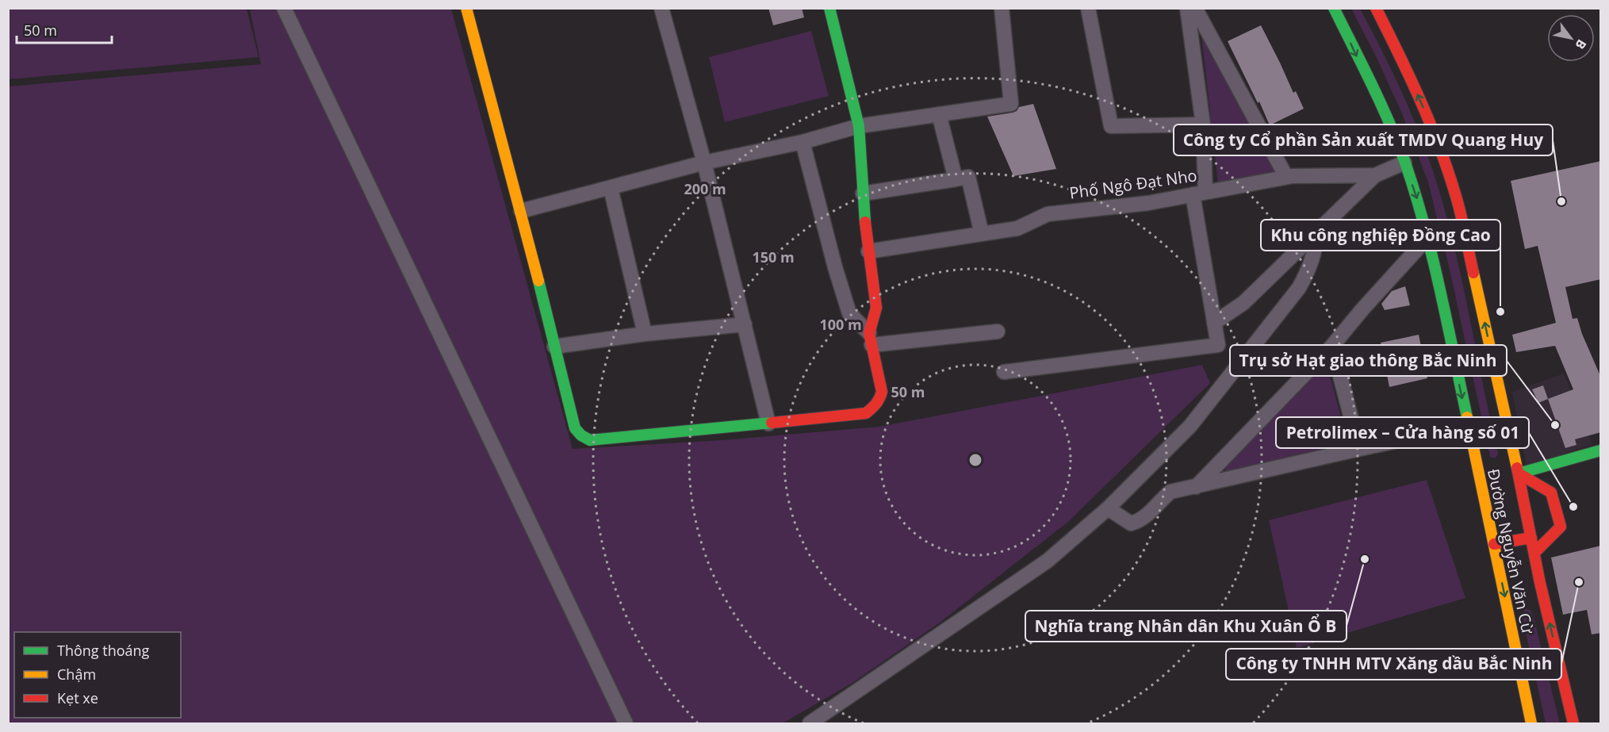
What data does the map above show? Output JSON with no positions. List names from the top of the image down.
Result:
{
  "streets": {
    "main road": ["Đường Nguyễn Văn Cừ"],
    "street": ["Phố Ngô Đạt Nho"]
  },
  "crossings": [
    ["Phố Ngô Đạt Nho", "Đường Nguyễn Văn Cừ"]
  ],
  "places": [
    "Công ty Cổ phần Sản xuất TMDV Quang Huy",
    "Khu công nghiệp Đồng Cao",
    "Trụ sở Hạt giao thông Bắc Ninh",
    "Petrolimex – Cửa hàng số 01",
    "Nghĩa trang Nhân dân Khu Xuân Ổ B",
    "Công ty TNHH MTV Xăng dầu Bắc Ninh"
  ],
  "legend": ["Thông thoáng", "Chậm", "Kẹt xe"],
  "scale_bar": "50 m",
  "north": "bottom right",
  "rings": [
    "200 m",
    "150 m",
    "100 m",
    "50 m"
  ]
}
